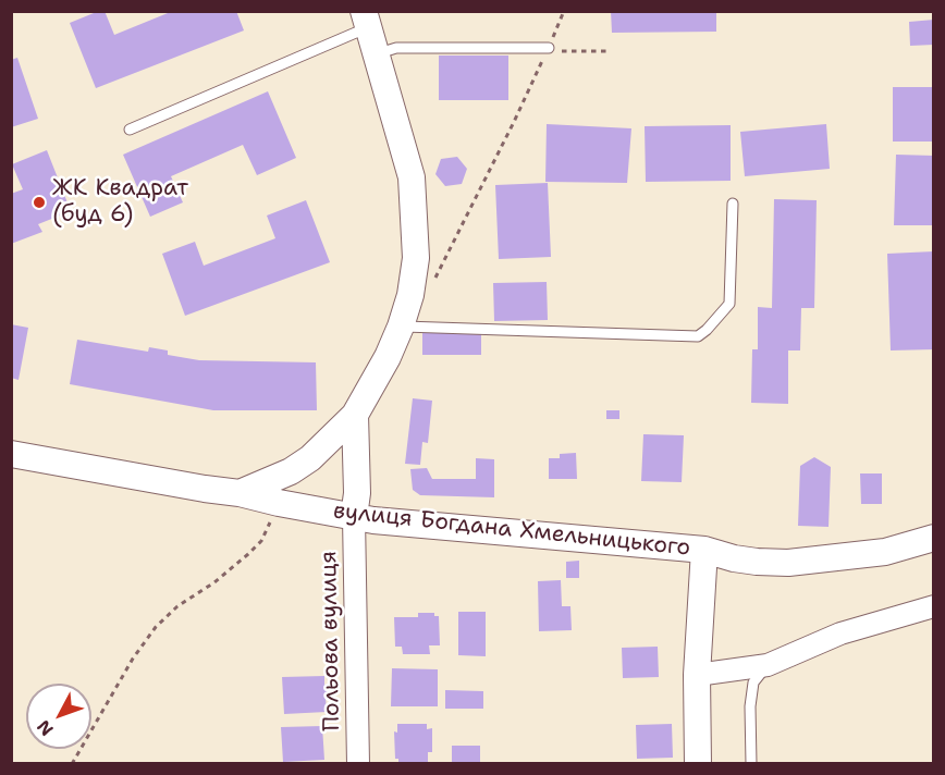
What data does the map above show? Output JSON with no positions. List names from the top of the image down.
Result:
{
  "streets": {
    "street": ["вулиця Богдана Хмельницького", "Польова вулиця"]
  },
  "crossings": [
    ["вулиця Богдана Хмельницького", "Польова вулиця"]
  ],
  "places": ["ЖК Квадрат (буд 6)"],
  "north": "bottom left"
}
